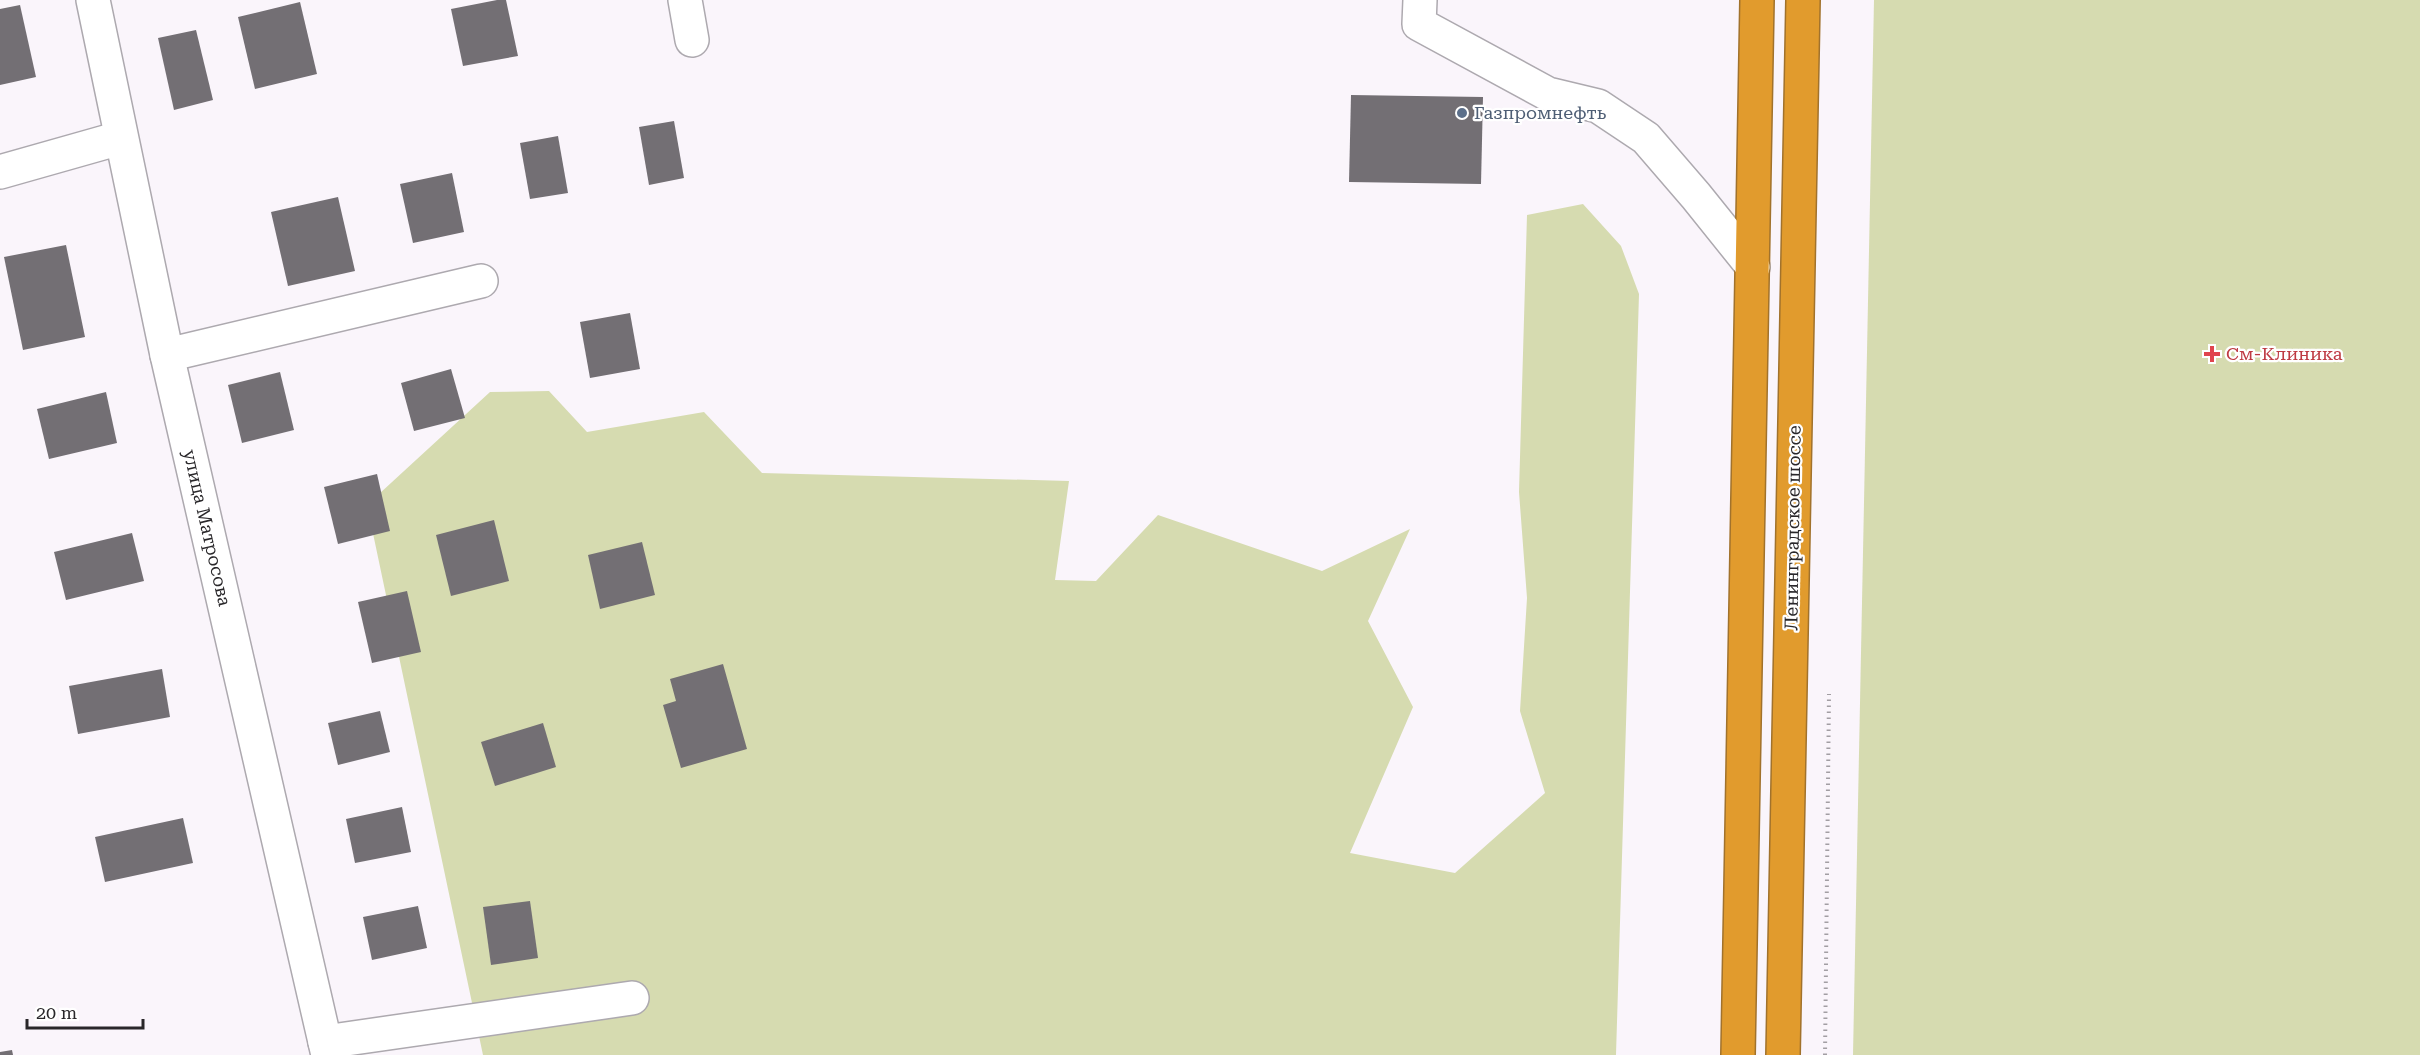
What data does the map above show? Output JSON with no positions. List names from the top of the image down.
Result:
{
  "streets": {
    "highway": ["Ленинградское шоссе"],
    "street": ["улица Матросова"]
  },
  "places": {
    "other": ["Газпромнефть"],
    "health": ["См-Клиника"]
  },
  "scale_bar": "20 m"
}
